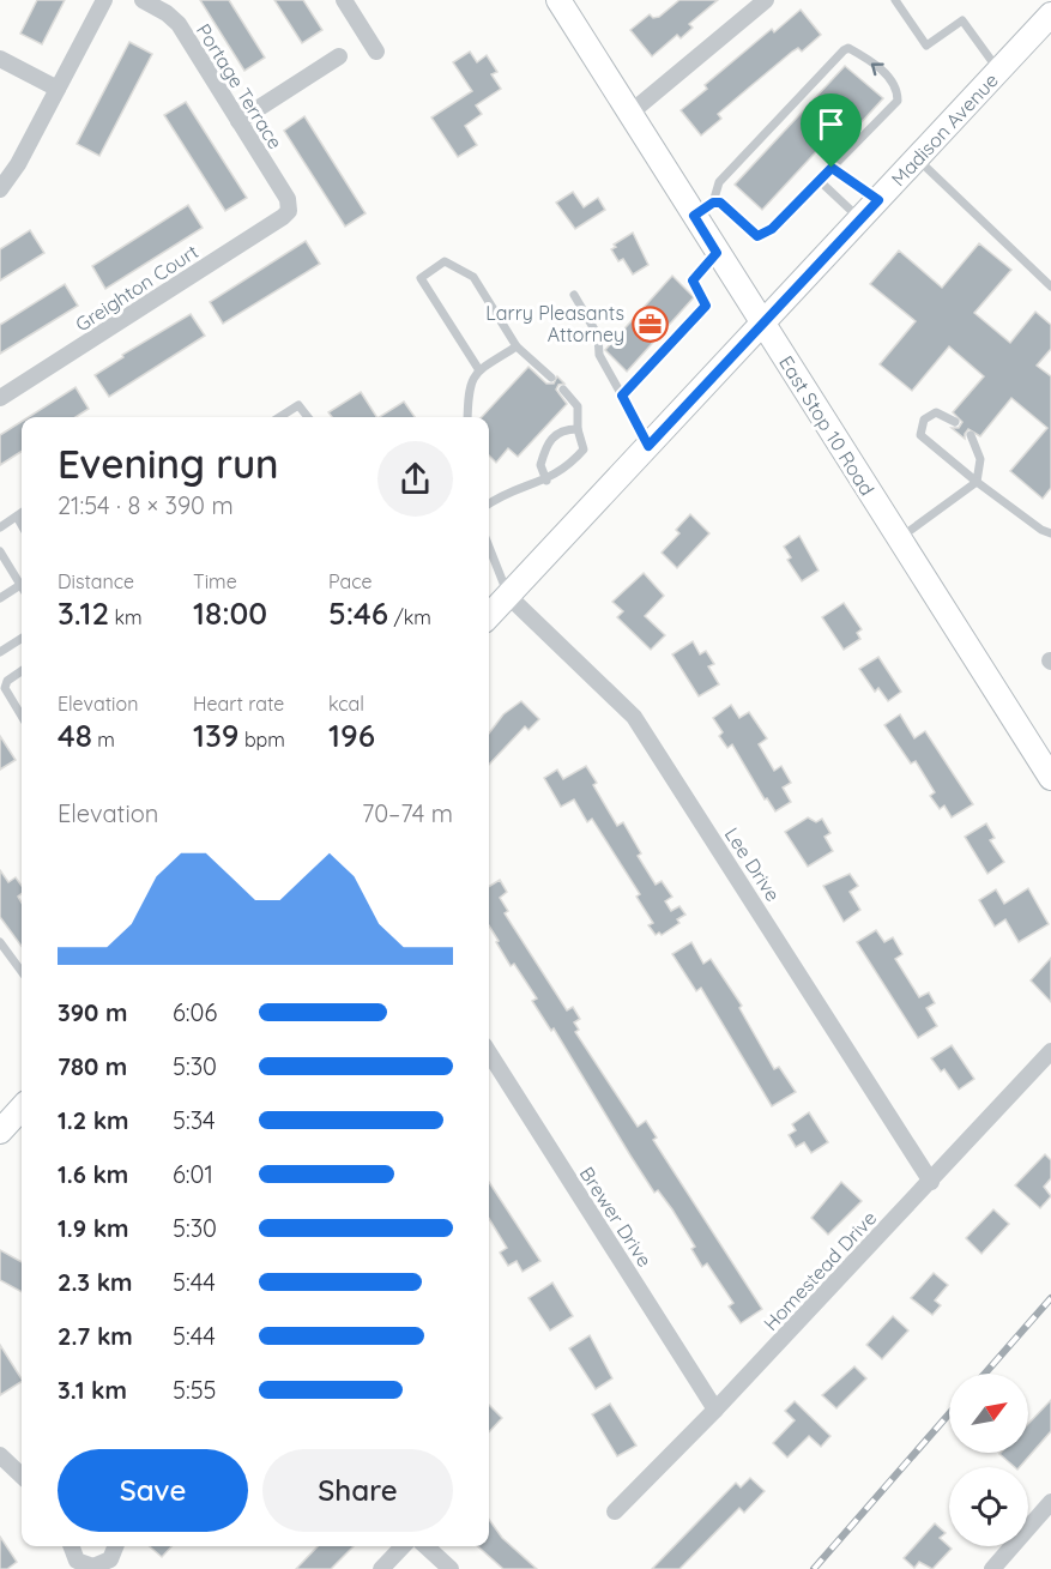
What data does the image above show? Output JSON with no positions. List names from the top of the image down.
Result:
{
  "streets": {
    "street": [
      "Portage Terrace",
      "Madison Avenue",
      "Greighton Court",
      "East Stop 10 Road",
      "Lee Drive",
      "Brewer Drive",
      "Homestead Drive"
    ]
  },
  "crossings": [
    ["Portage Terrace", "Greighton Court"],
    ["Madison Avenue", "East Stop 10 Road"],
    ["Madison Avenue", "Lee Drive"],
    ["Lee Drive", "Homestead Drive"],
    ["Brewer Drive", "Homestead Drive"]
  ],
  "places": {
    "office": ["Larry Pleasants Attorney"]
  },
  "north": "top right",
  "page": {
    "heading": ["Evening run", "21:54 · 8 × 390 m"],
    "stats": [
      ["Distance", "3.12 km"],
      ["Time", "18:00"],
      ["Pace", "5:46 /km"],
      ["Elevation", "48 m"],
      ["Heart rate", "139 bpm"],
      ["kcal", "196"]
    ],
    "chart": ["Elevation", "70–74 m"],
    "list": [
      {
        "name": "390 m",
        "note": "6:06"
      },
      {
        "name": "780 m",
        "note": "5:30"
      },
      {
        "name": "1.2 km",
        "note": "5:34"
      },
      {
        "name": "1.6 km",
        "note": "6:01"
      },
      {
        "name": "1.9 km",
        "note": "5:30"
      },
      {
        "name": "2.3 km",
        "note": "5:44"
      },
      {
        "name": "2.7 km",
        "note": "5:44"
      },
      {
        "name": "3.1 km",
        "note": "5:55"
      }
    ],
    "buttons": ["Save", "Share"]
  }
}
